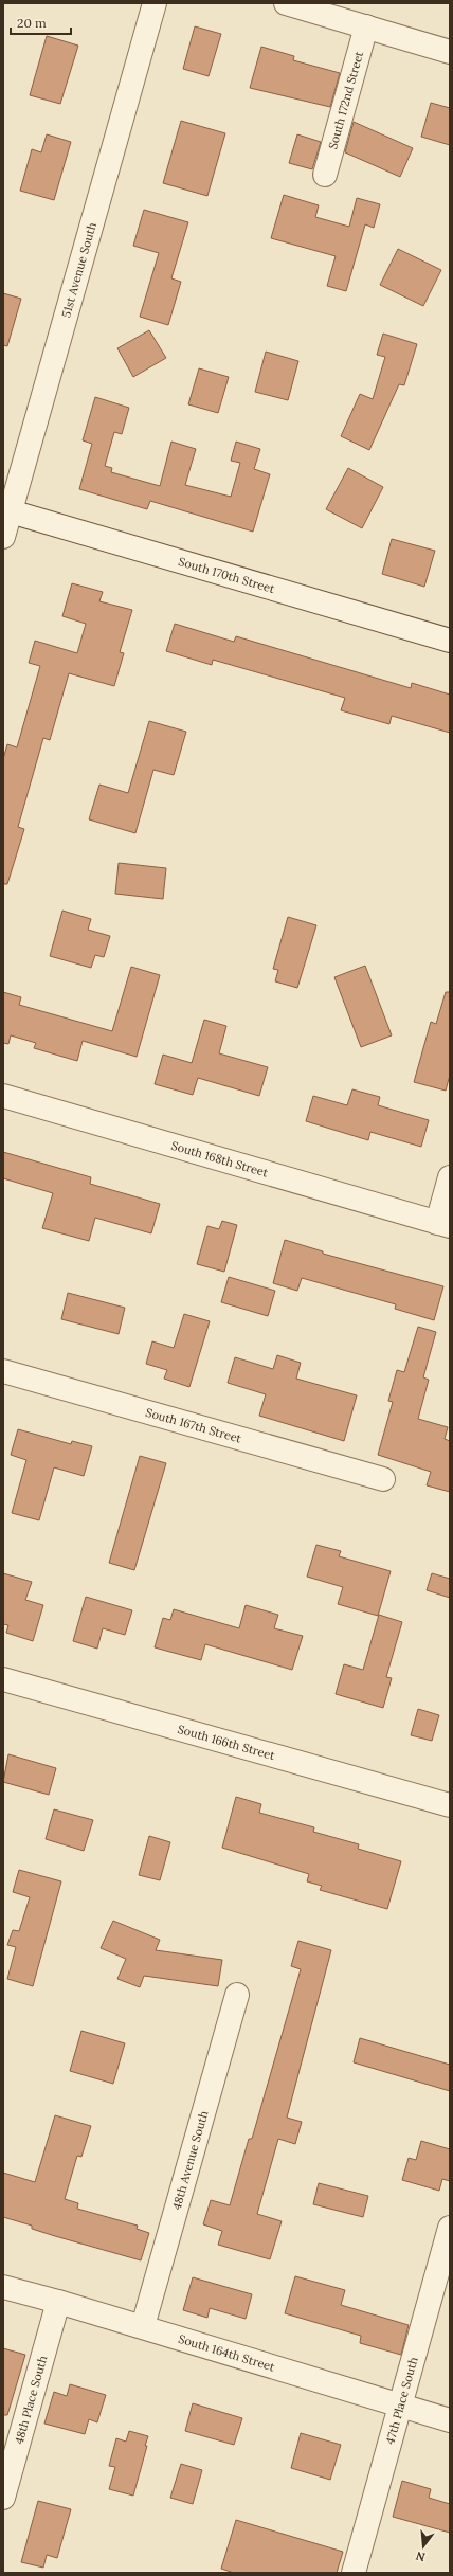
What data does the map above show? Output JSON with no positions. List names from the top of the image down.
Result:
{
  "streets": {
    "street": [
      "South 172nd Street",
      "51st Avenue South",
      "South 170th Street",
      "South 168th Street",
      "South 167th Street",
      "South 166th Street",
      "48th Avenue South",
      "South 164th Street",
      "48th Place South",
      "47th Place South"
    ]
  },
  "crossings": [
    ["51st Avenue South", "South 170th Street"],
    ["48th Avenue South", "South 164th Street"],
    ["South 164th Street", "48th Place South"],
    ["South 164th Street", "47th Place South"]
  ],
  "scale_bar": "20 m",
  "north": "bottom"
}
